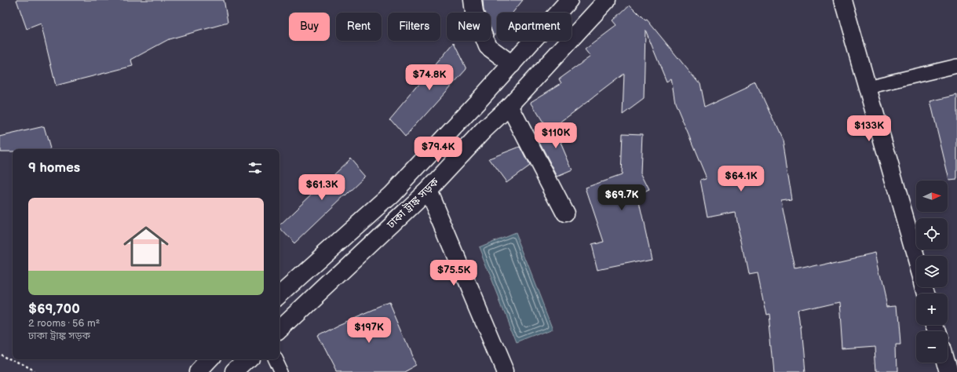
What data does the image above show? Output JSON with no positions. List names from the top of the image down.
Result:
{
  "streets": {
    "main road": ["ঢাকা ট্রাঙ্ক সড়ক"]
  },
  "north": "right",
  "page": {
    "chip": [
      "Buy",
      "Rent",
      "Filters",
      "New",
      "Apartment"
    ],
    "price": [
      "$74.8K",
      "$133K",
      "$110K",
      "$79.4K",
      "$64.1K",
      "$61.3K",
      "$69.7K",
      "$75.5K",
      "$197K"
    ],
    "heading": "9 homes",
    "map_buttons": ["+", "−"],
    "list": [
      {
        "name": "$69,700",
        "note": "2 rooms · 56 m² · ঢাকা ট্রাঙ্ক সড়ক"
      }
    ]
  }
}
